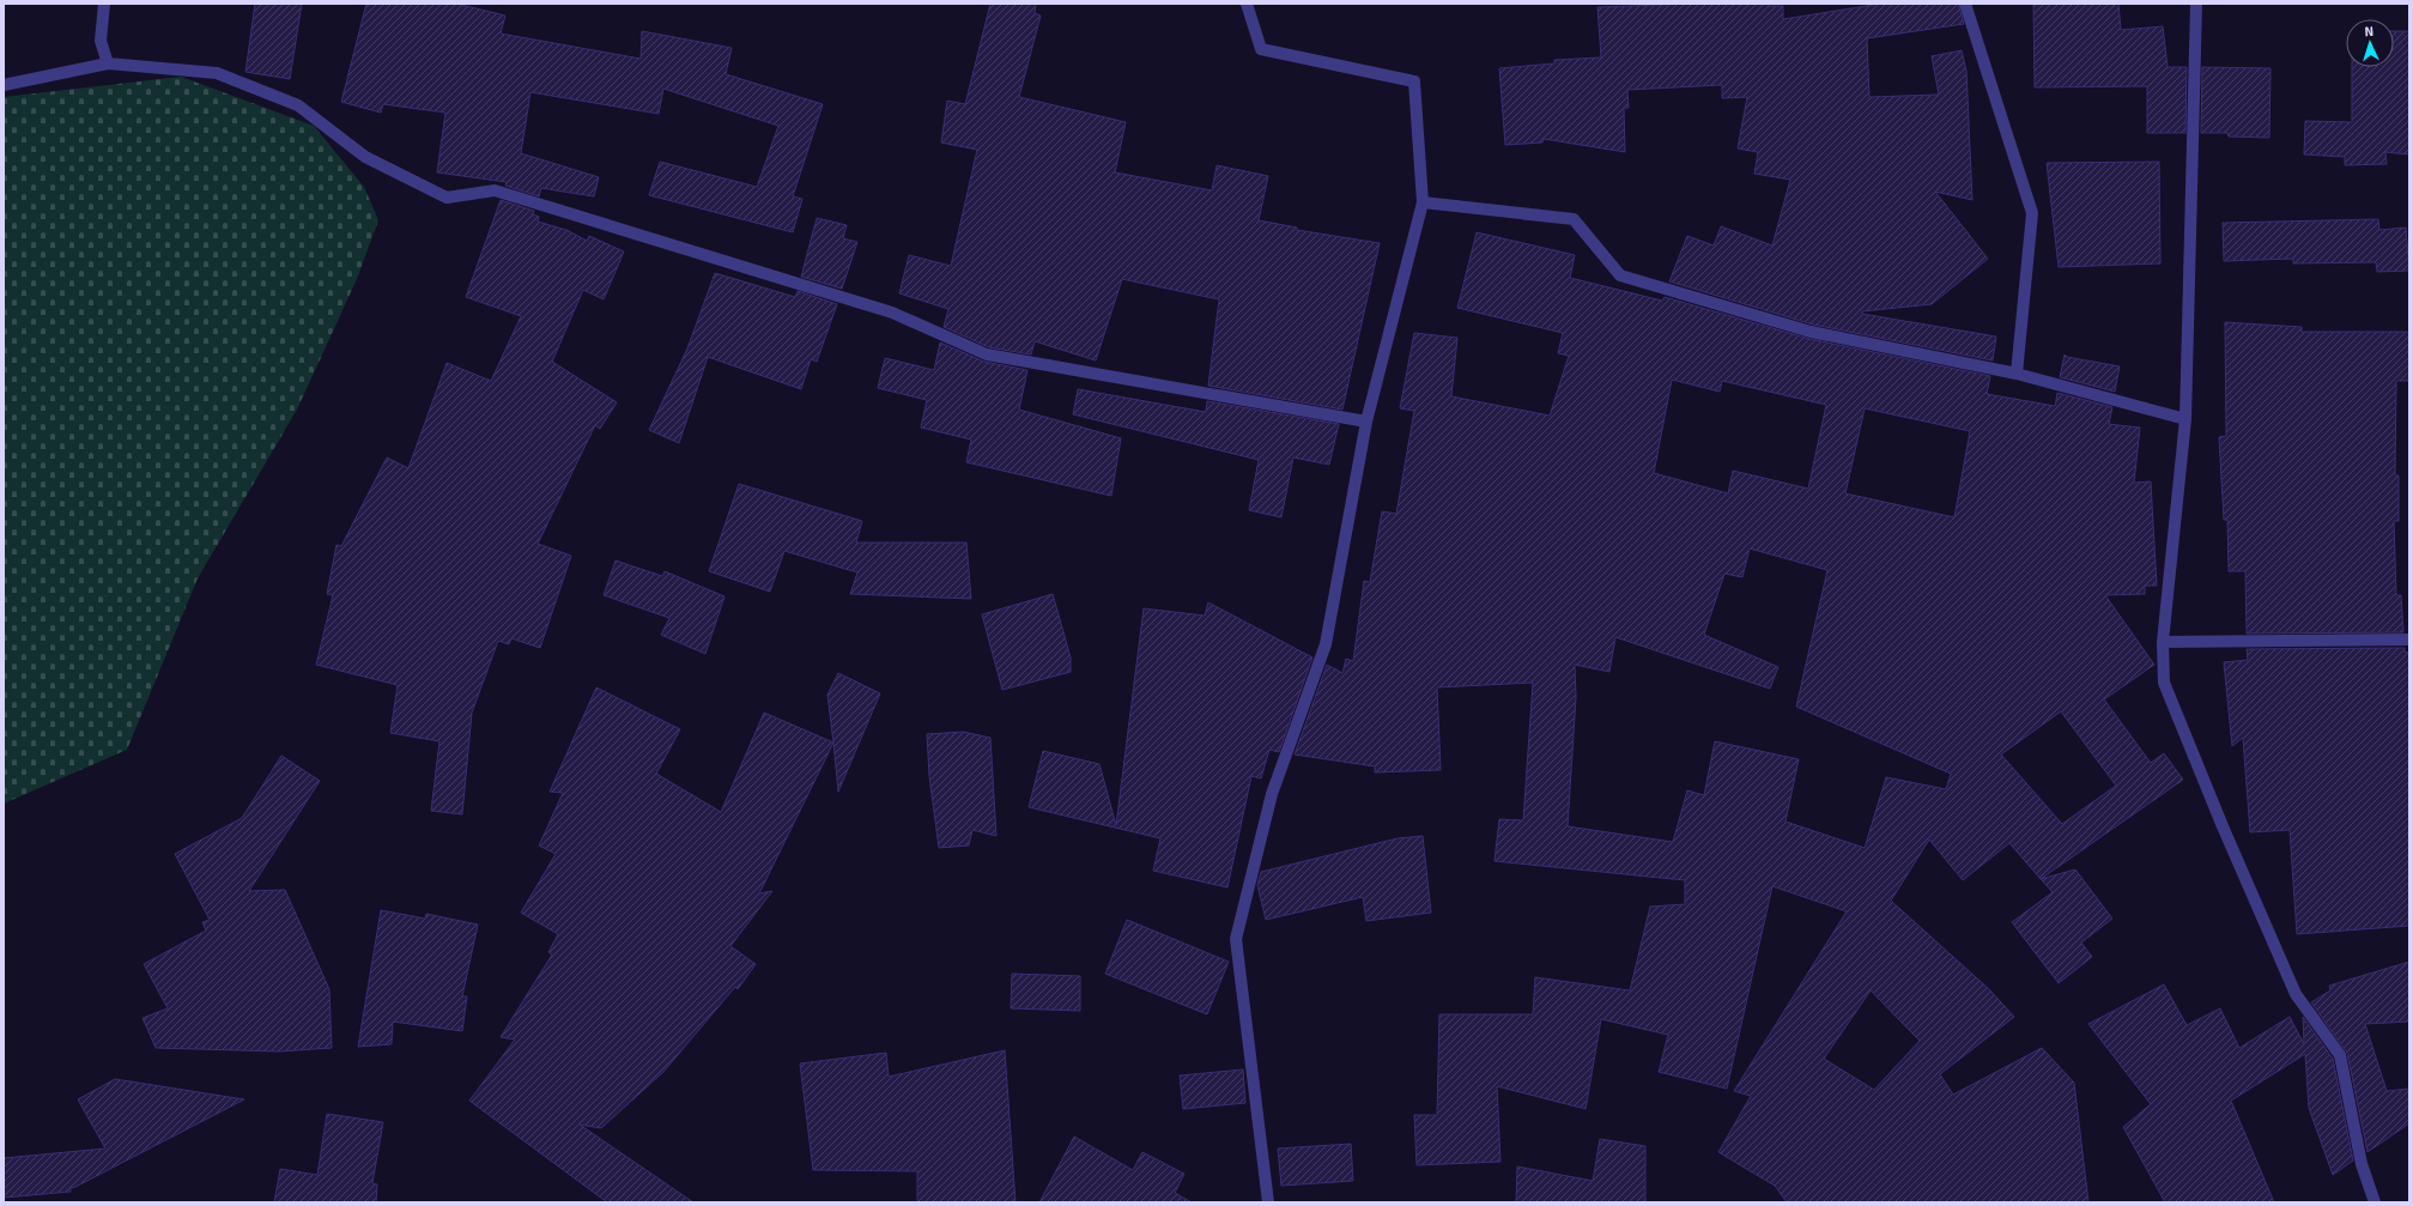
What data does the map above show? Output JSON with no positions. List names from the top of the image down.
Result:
{
  "north": "top"
}
